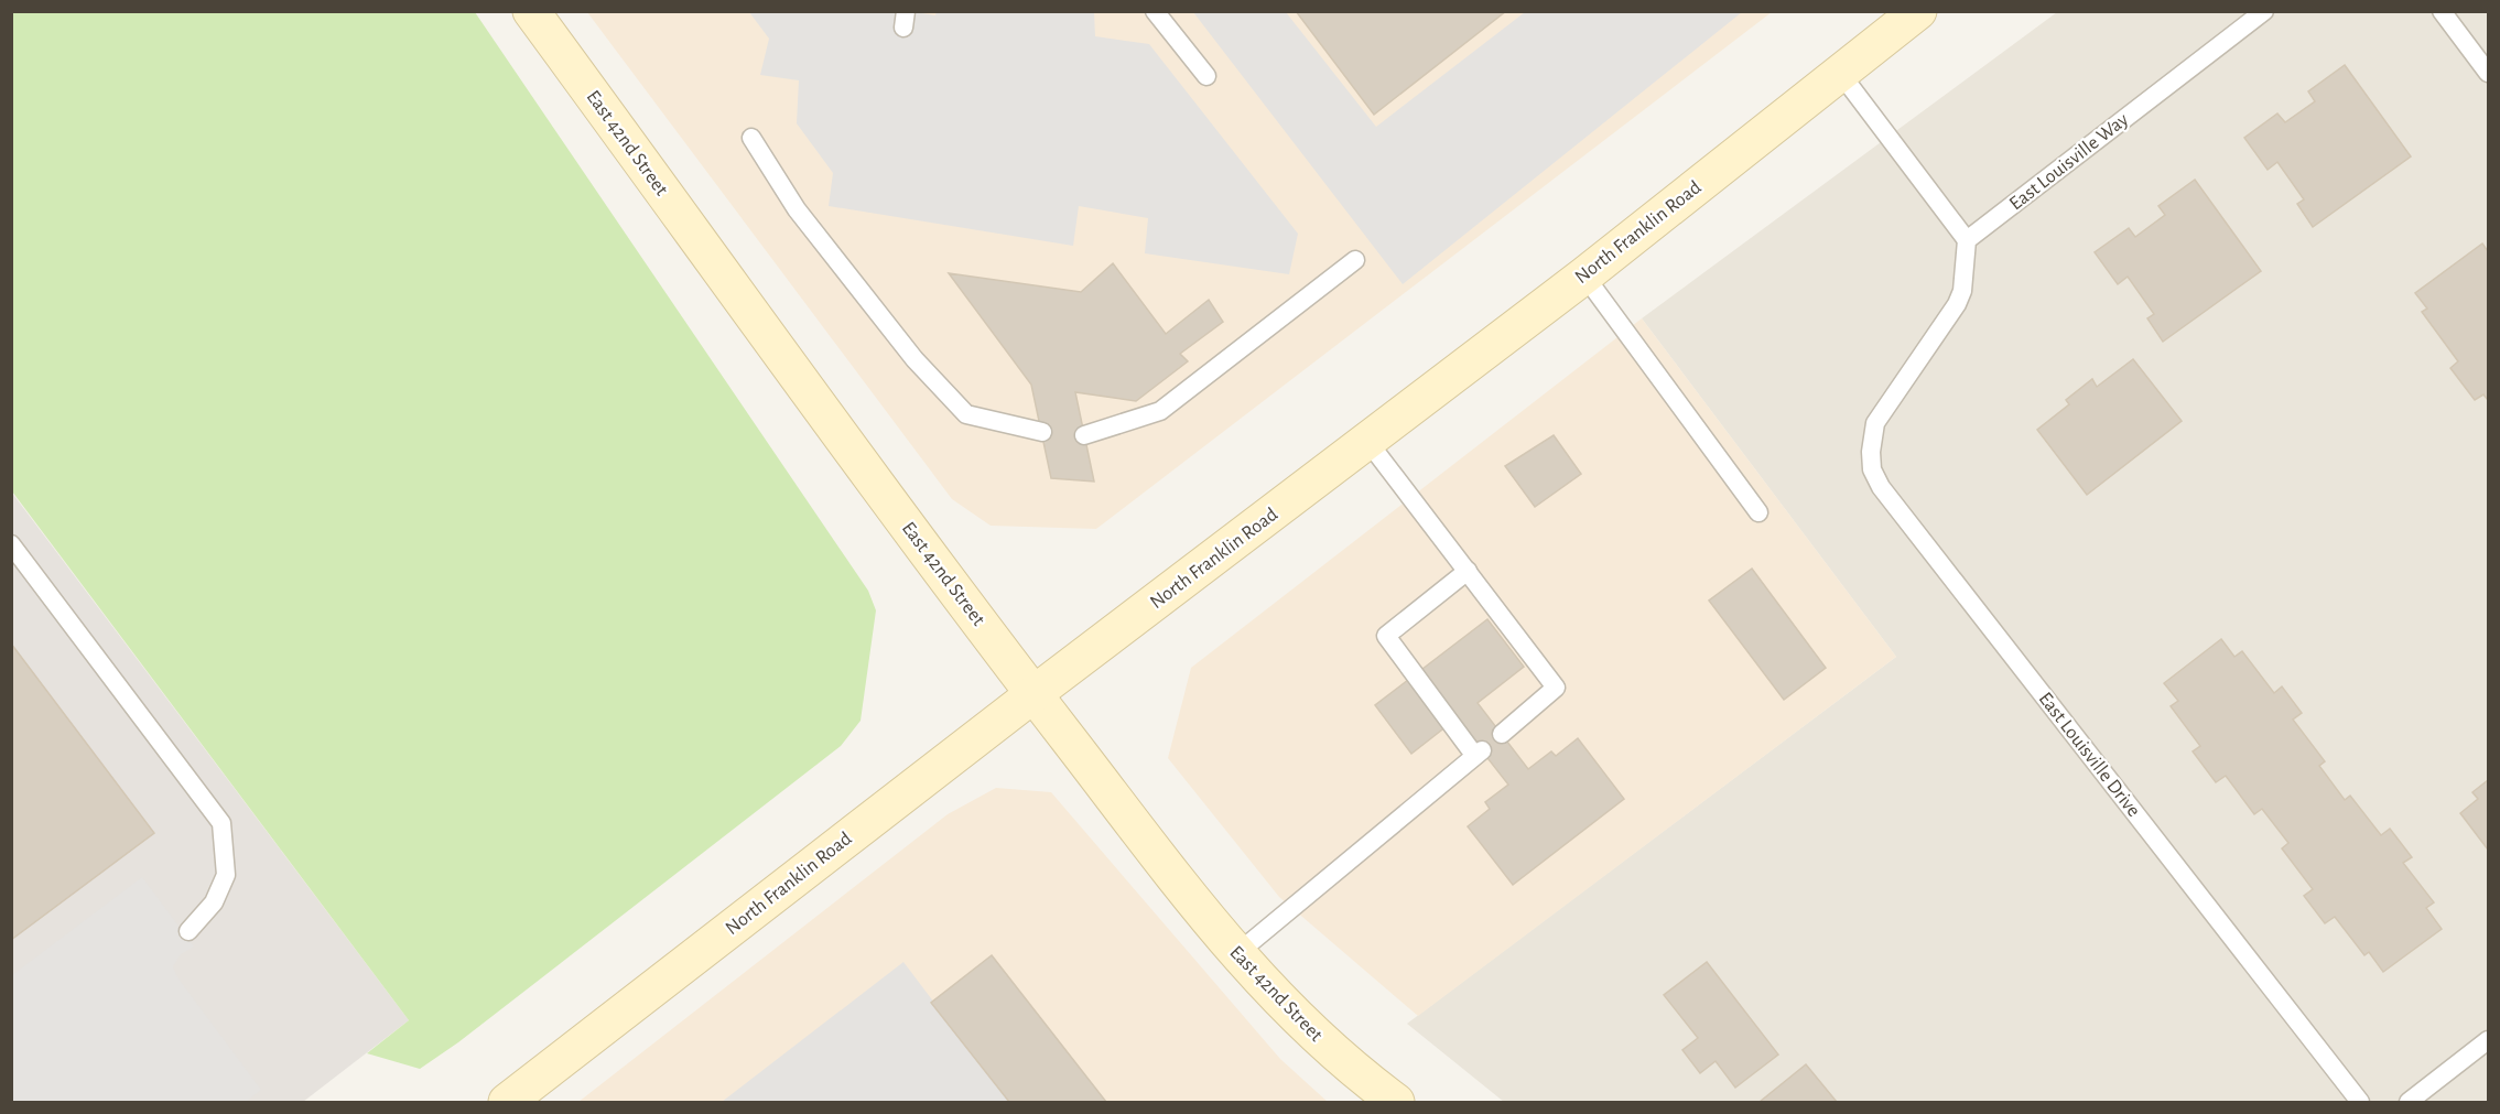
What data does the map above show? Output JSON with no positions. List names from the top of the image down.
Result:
{
  "streets": {
    "main road": ["East 42nd Street", "North Franklin Road"],
    "lane": ["East Louisville Way", "East Louisville Drive"]
  },
  "crossings": [
    ["East 42nd Street", "North Franklin Road"],
    ["East Louisville Way", "East Louisville Drive"]
  ]
}
